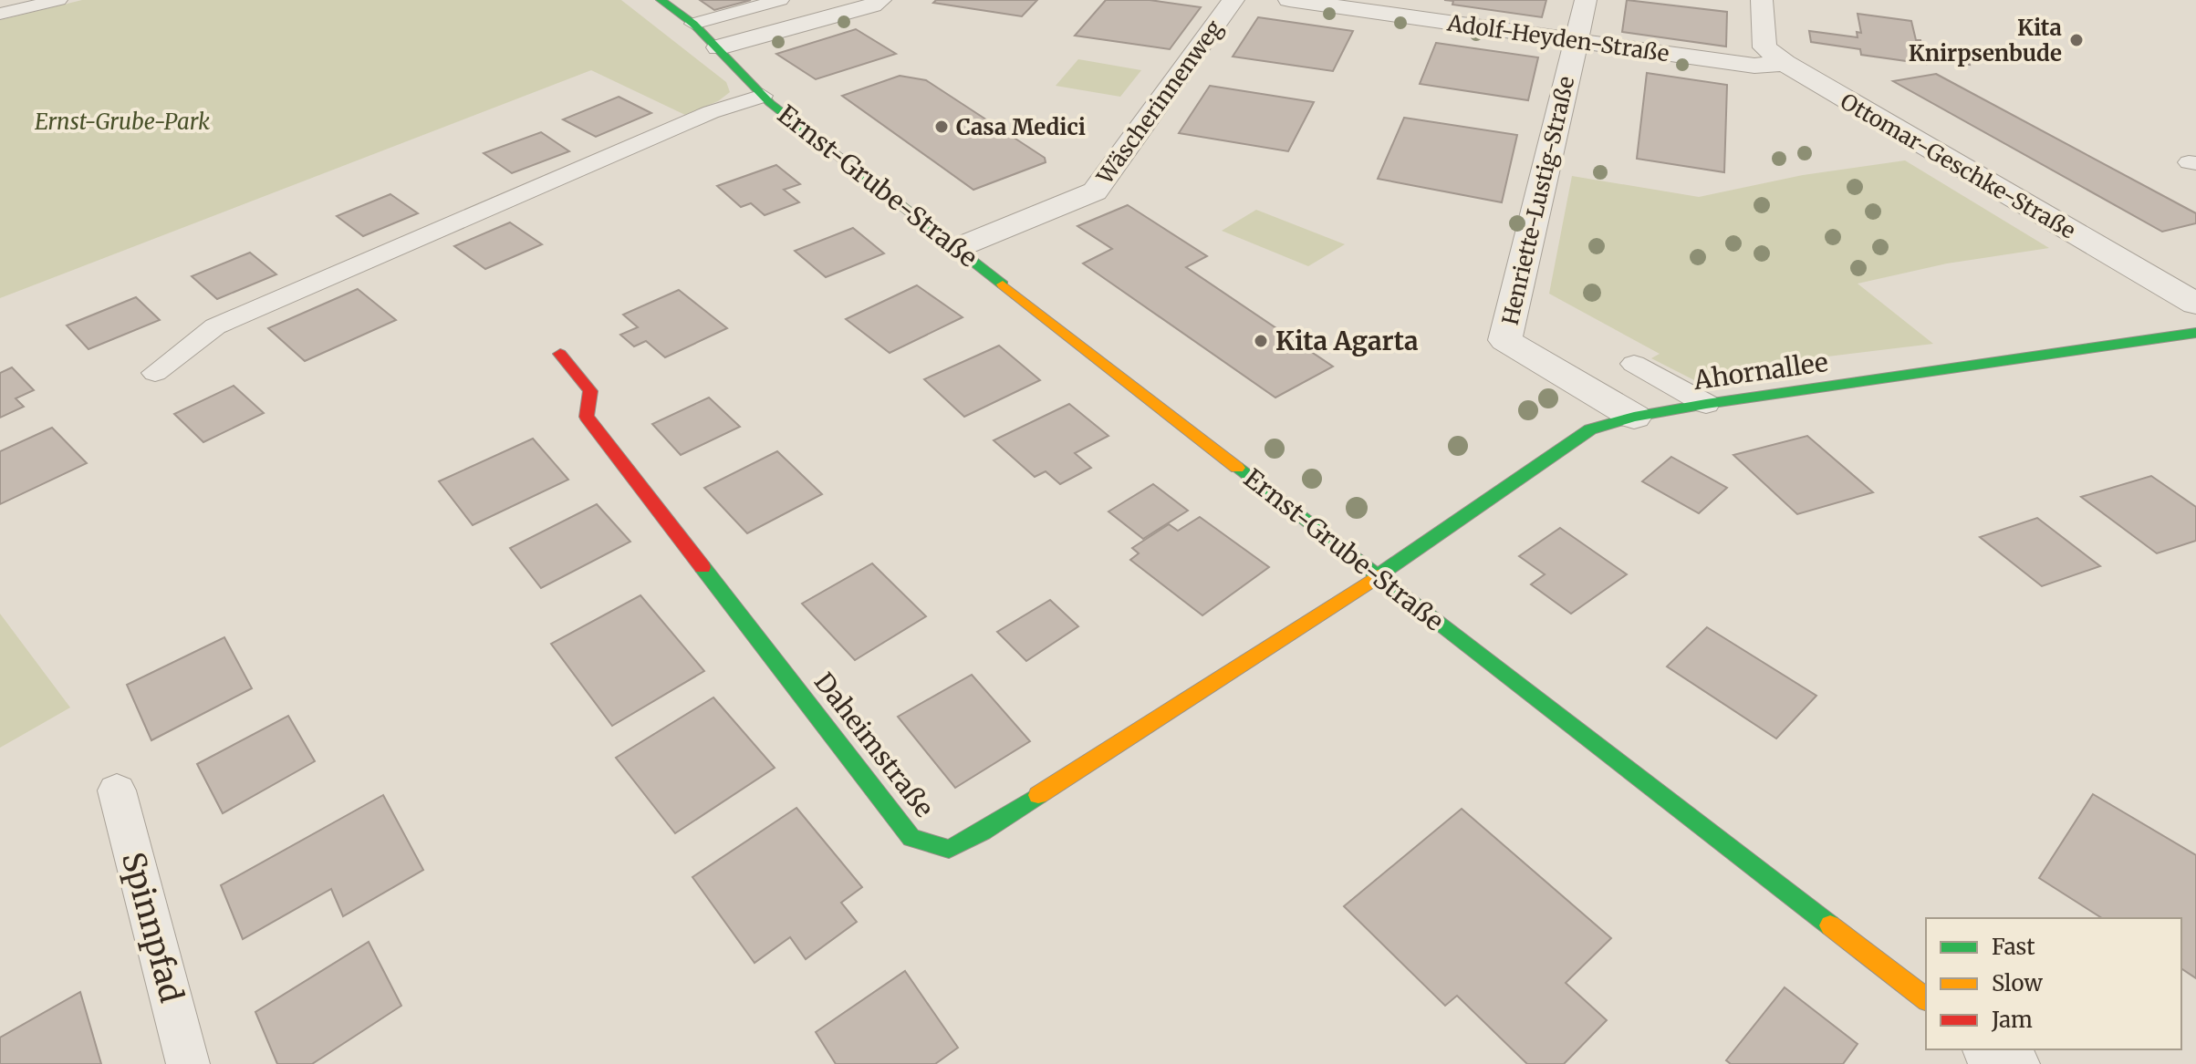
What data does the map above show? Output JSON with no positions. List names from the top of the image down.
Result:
{
  "streets": {
    "street": [
      "Adolf-Heyden-Straße",
      "Wäscherinnenweg",
      "Ottomar-Geschke-Straße",
      "Ernst-Grube-Straße",
      "Henriette-Lustig-Straße",
      "Ahornallee",
      "Daheimstraße"
    ],
    "lane": ["Spinnpfad"]
  },
  "crossings": [
    ["Adolf-Heyden-Straße", "Ottomar-Geschke-Straße"],
    ["Adolf-Heyden-Straße", "Henriette-Lustig-Straße"],
    ["Wäscherinnenweg", "Ernst-Grube-Straße"],
    ["Ernst-Grube-Straße", "Ahornallee"],
    ["Ernst-Grube-Straße", "Daheimstraße"],
    ["Henriette-Lustig-Straße", "Ahornallee"],
    ["Ahornallee", "Daheimstraße"]
  ],
  "parks": ["Ernst-Grube-Park"],
  "places": ["Kita Knirpsenbude", "Casa Medici", "Kita Agarta"],
  "legend": ["Fast", "Slow", "Jam"]
}
